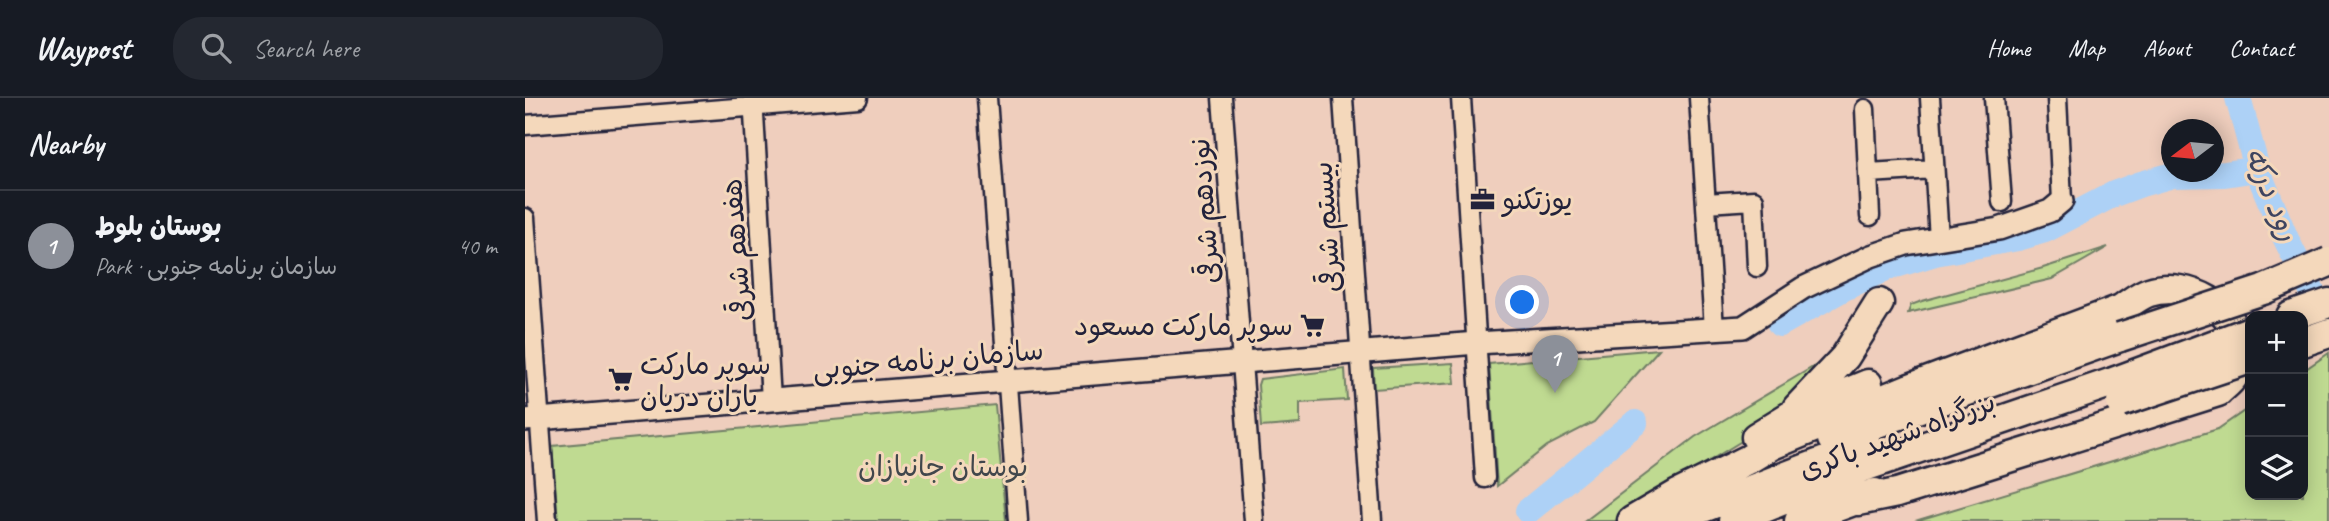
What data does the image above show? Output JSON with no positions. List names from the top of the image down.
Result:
{
  "streets": {
    "highway": ["بزرگراه شهید باکری"],
    "street": [
      "نوزدهم شرقی",
      "بیستم شرقی",
      "هفدهم شرقی",
      "سازمان برنامه جنوبی"
    ]
  },
  "crossings": [
    ["نوزدهم شرقی", "سازمان برنامه جنوبی"],
    ["بیستم شرقی", "سازمان برنامه جنوبی"],
    ["هفدهم شرقی", "سازمان برنامه جنوبی"]
  ],
  "water": ["رود درکه"],
  "parks": ["بوستان جانبازان"],
  "places": {
    "office": ["یوزتکنو"],
    "supermarket": ["سوپر مارکت مسعود", "سوپر مارکت یاران دریان"]
  },
  "north": "left",
  "page": {
    "header": "Waypost",
    "search": "Search here",
    "nav": [
      "Home",
      "Map",
      "About",
      "Contact"
    ],
    "heading": "Nearby",
    "list": [
      {
        "mark": "1",
        "name": "بوستان بلوط",
        "note": "Park · سازمان برنامه جنوبی",
        "value": "40 m"
      }
    ],
    "map_buttons": ["+", "−"],
    "pins": "1"
  }
}
